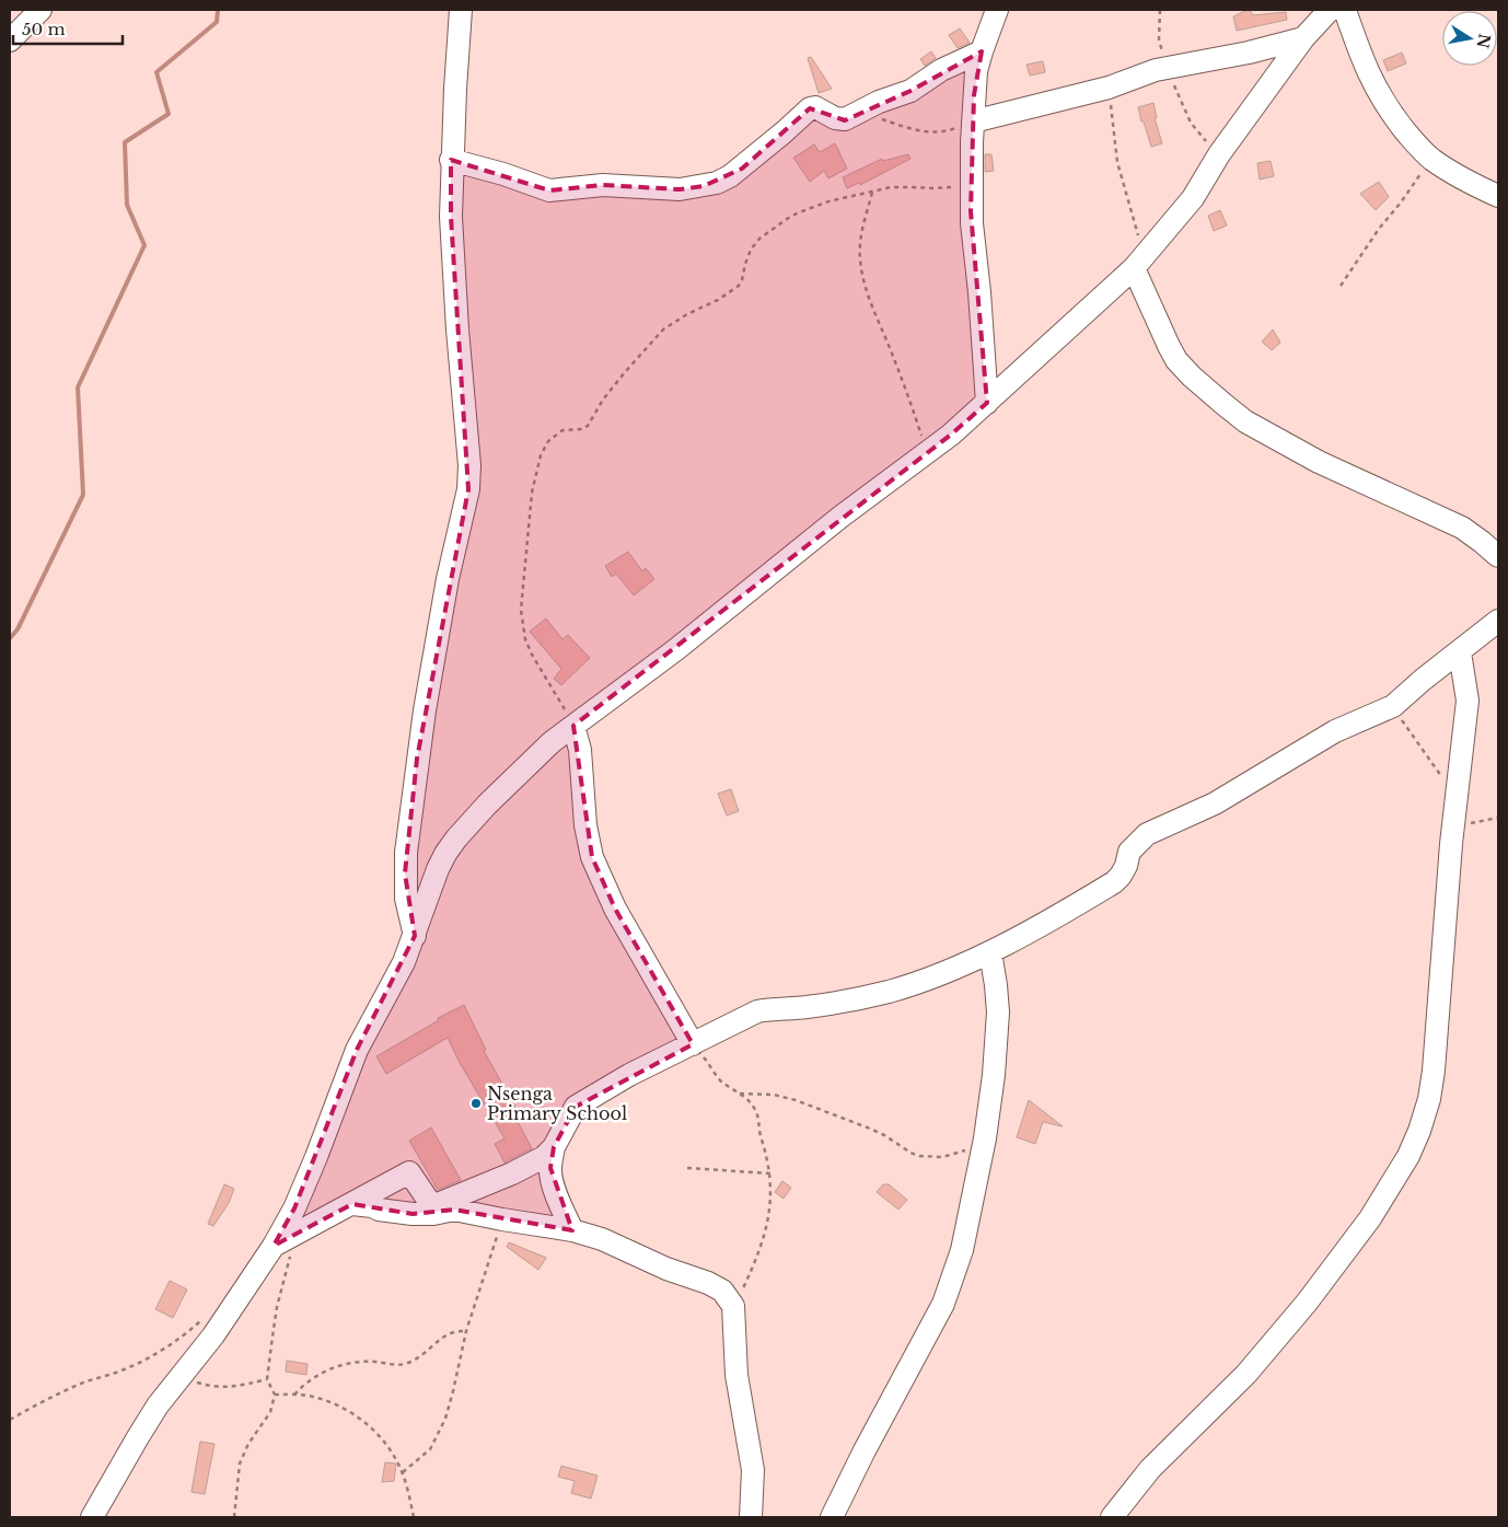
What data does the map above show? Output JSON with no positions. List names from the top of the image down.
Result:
{
  "places": ["Nsenga Primary School"],
  "scale_bar": "50 m",
  "north": "right"
}
